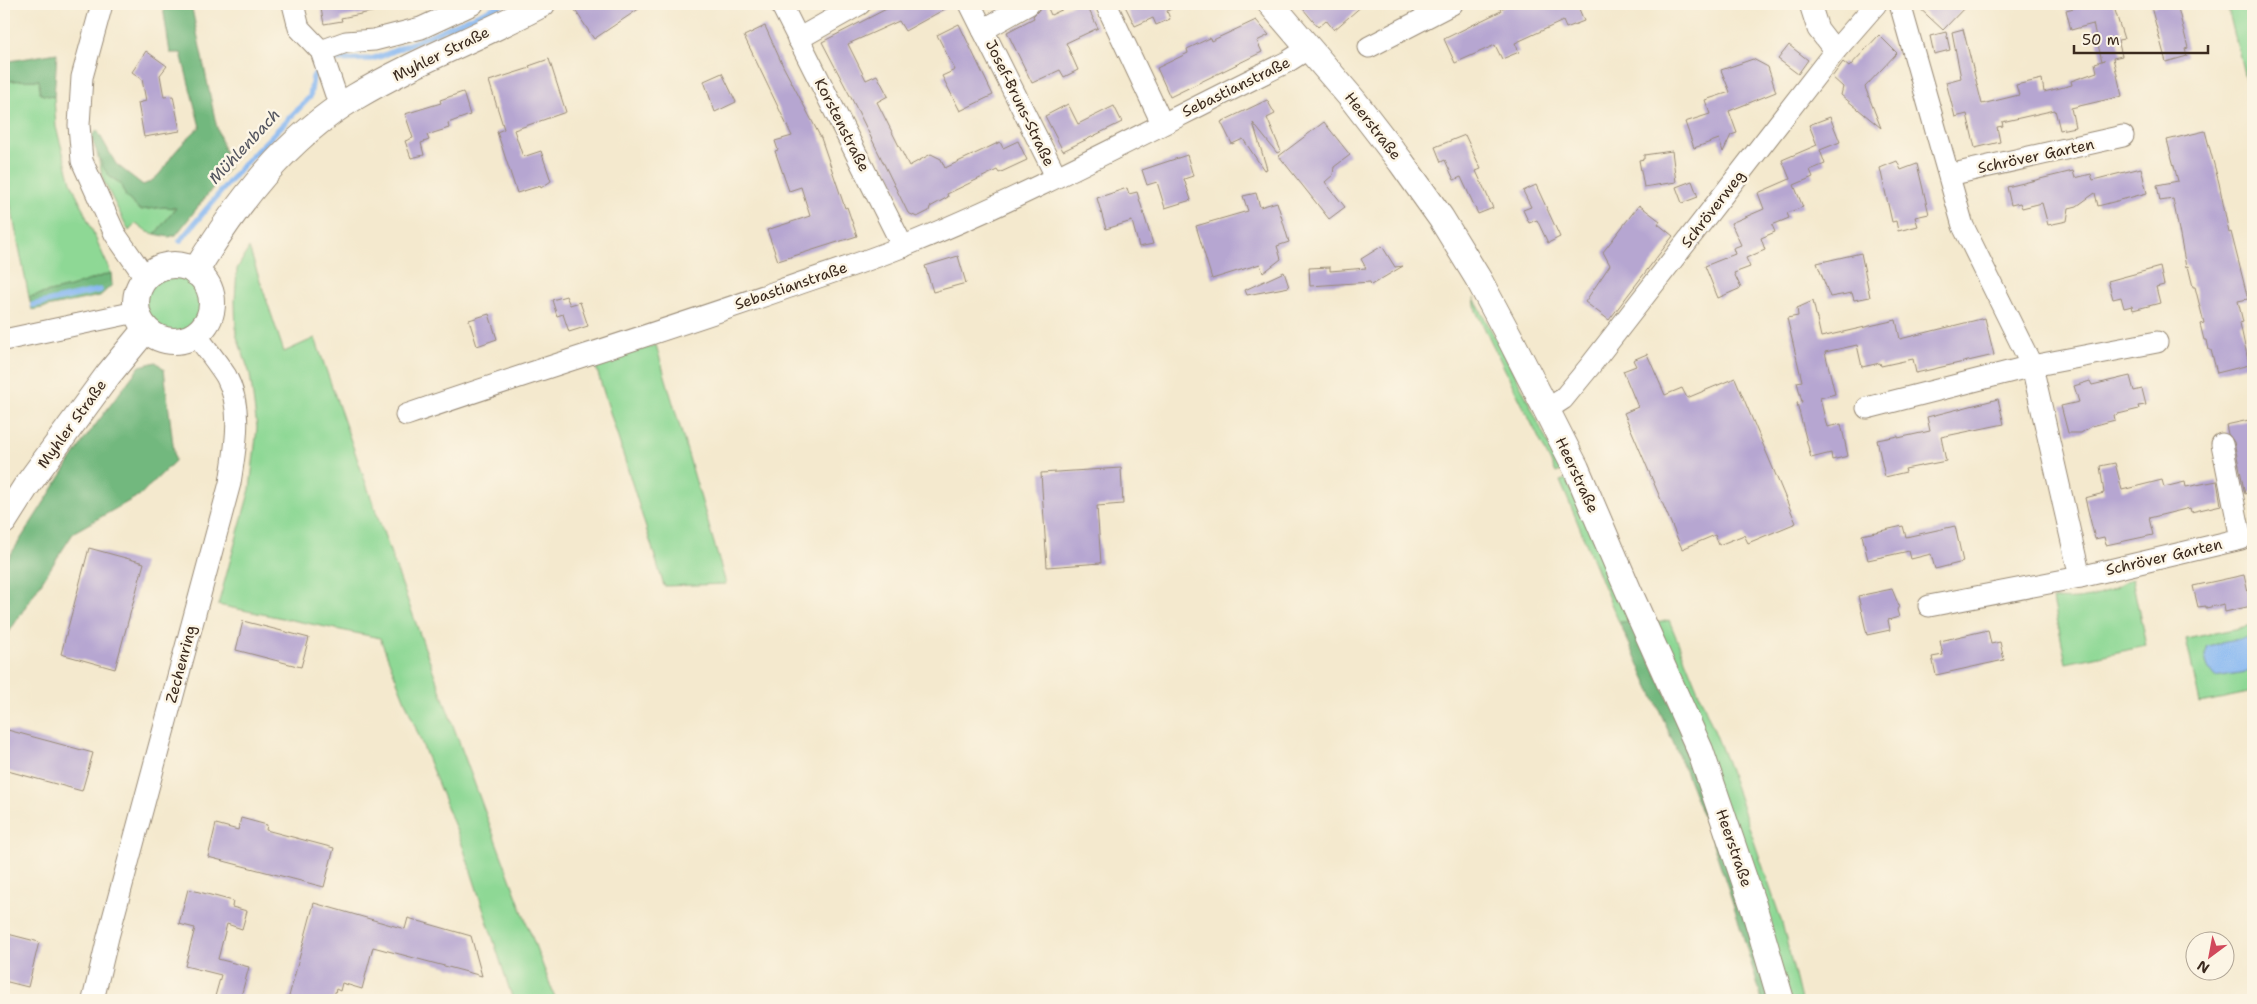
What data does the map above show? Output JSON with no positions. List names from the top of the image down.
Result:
{
  "streets": {
    "main road": ["Myhler Straße", "Heerstraße"],
    "street": [
      "Sebastianstraße",
      "Josef-Bruns-Straße",
      "Korstenstraße",
      "Schröver Garten",
      "Schröverweg",
      "Zechenring"
    ]
  },
  "crossings": [
    ["Myhler Straße", "Zechenring"],
    ["Sebastianstraße", "Josef-Bruns-Straße"],
    ["Sebastianstraße", "Korstenstraße"],
    ["Sebastianstraße", "Heerstraße"],
    ["Heerstraße", "Schröverweg"]
  ],
  "water": ["Mühlenbach"],
  "scale_bar": "50 m",
  "north": "bottom left"
}
